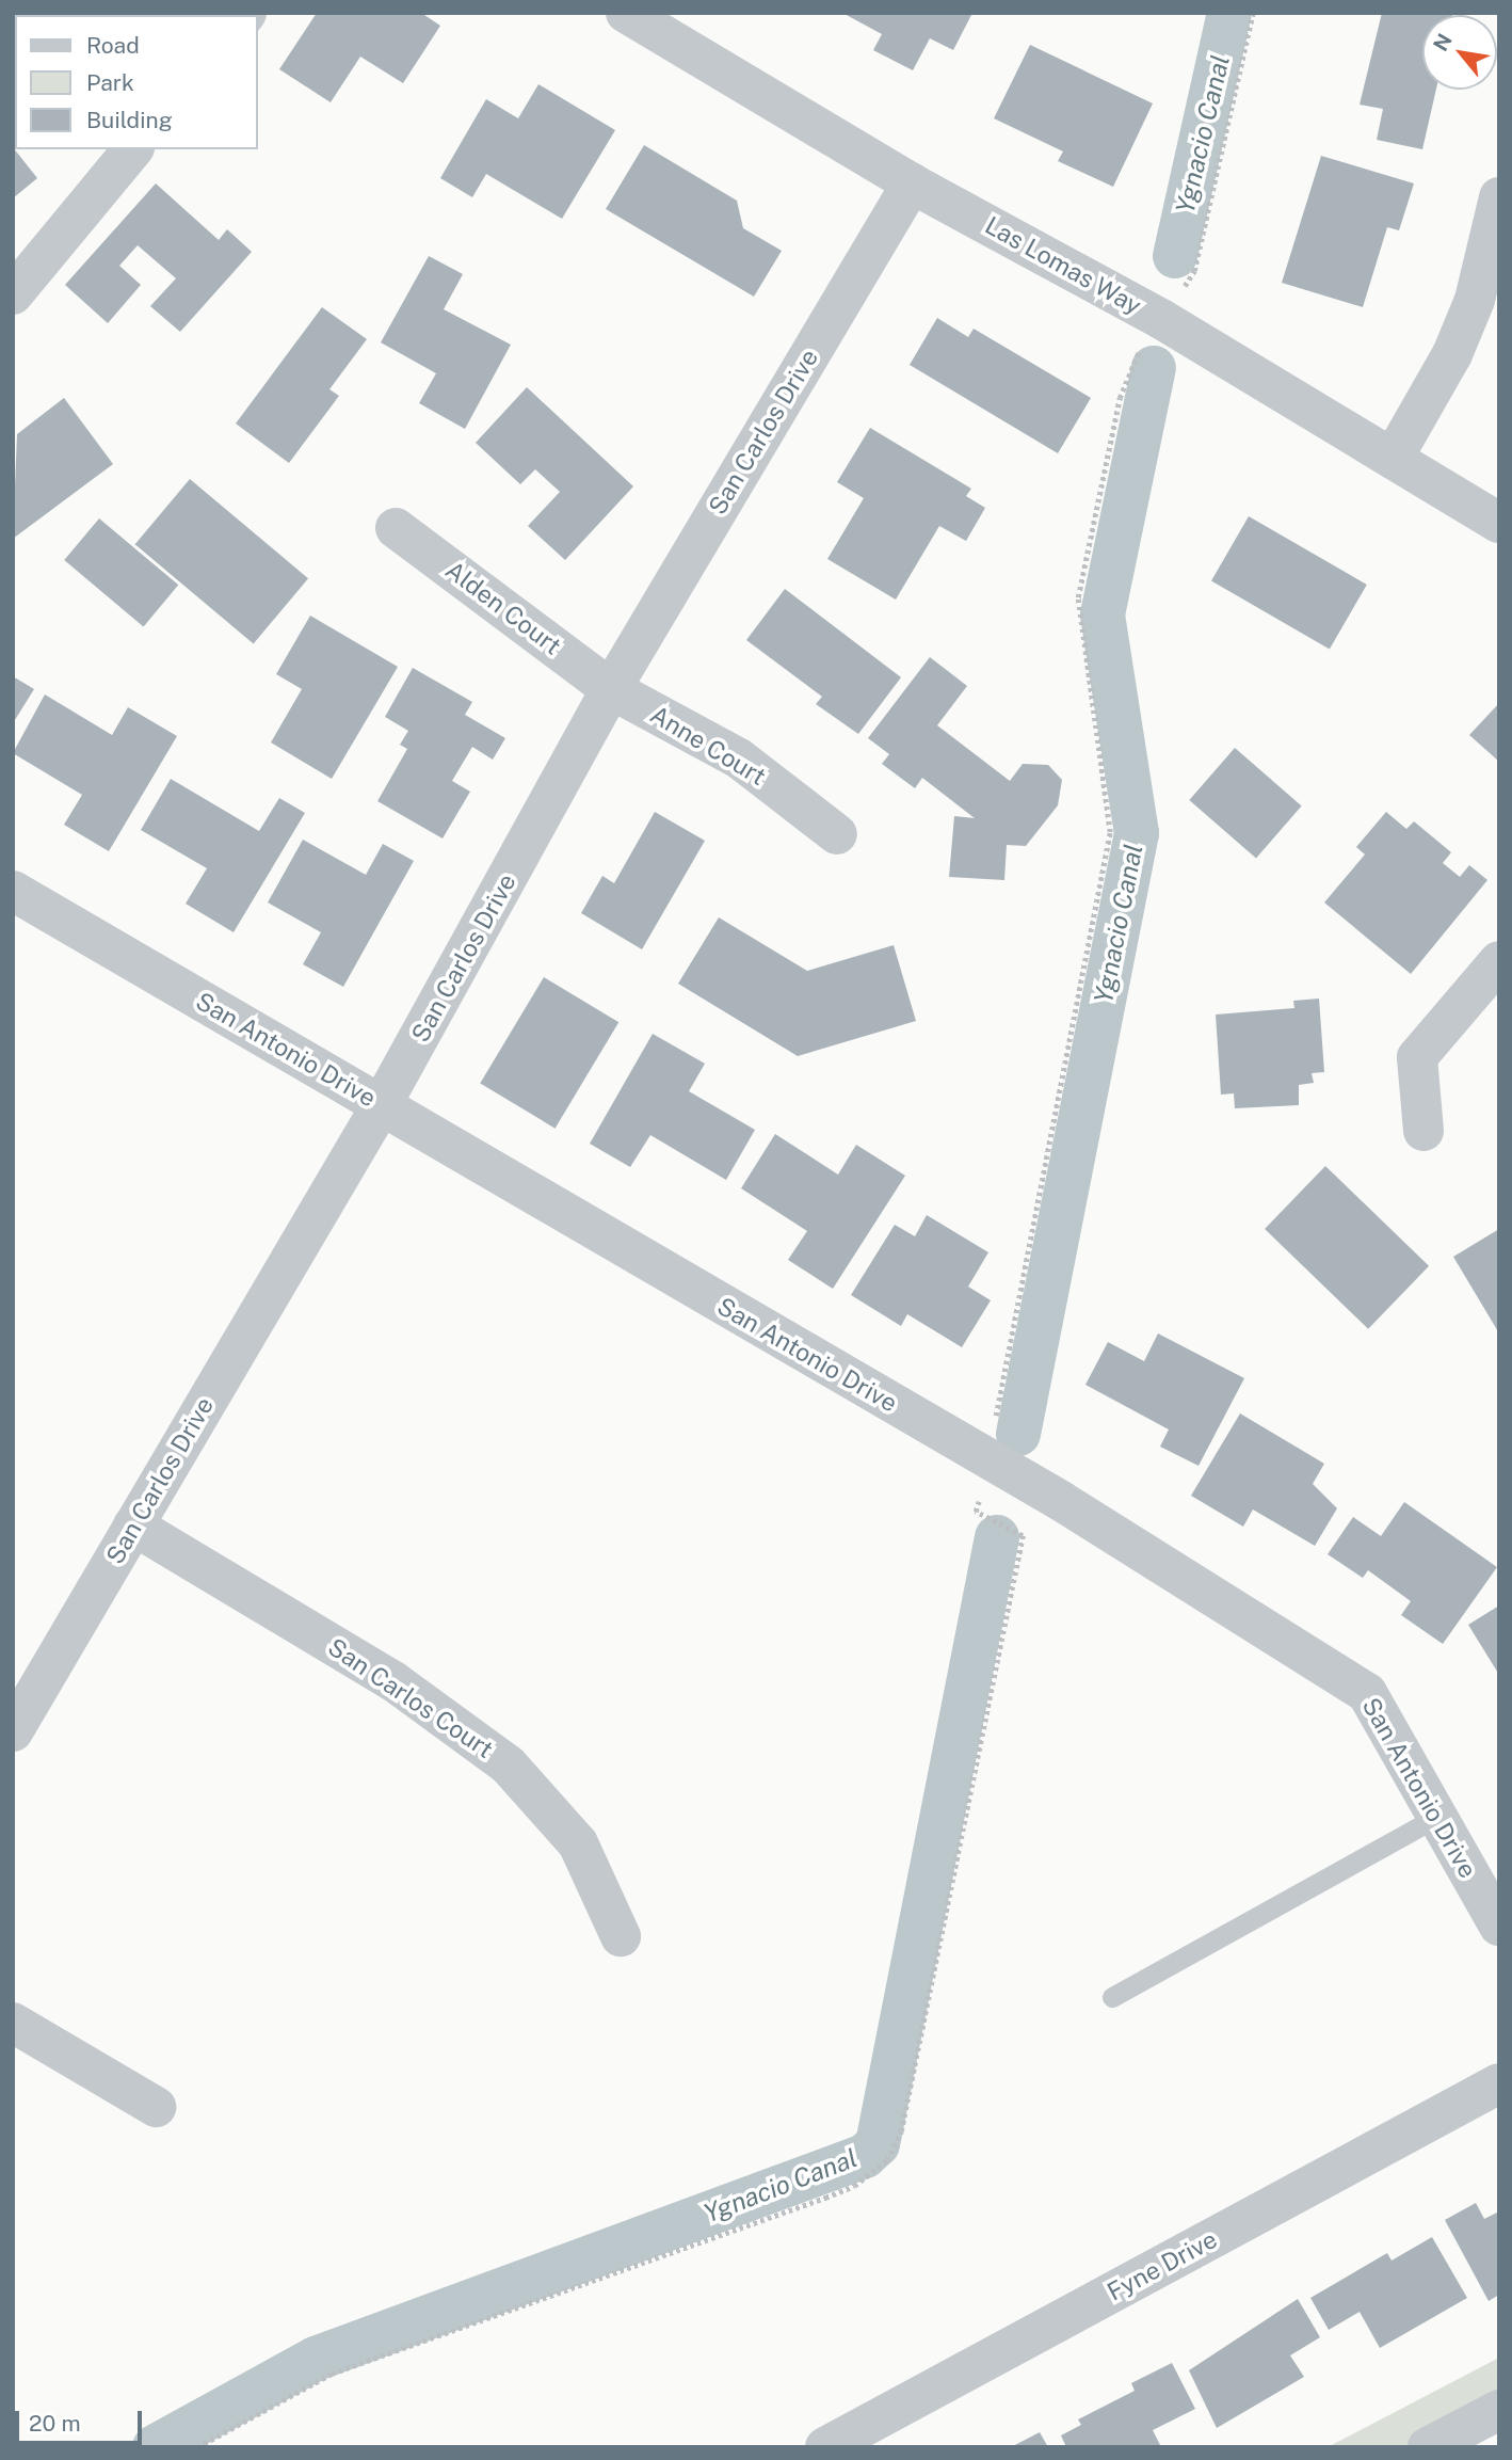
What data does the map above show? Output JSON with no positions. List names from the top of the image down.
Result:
{
  "streets": {
    "street": [
      "Las Lomas Way",
      "San Carlos Drive",
      "Alden Court",
      "Anne Court",
      "San Antonio Drive",
      "San Carlos Court",
      "Fyne Drive"
    ]
  },
  "crossings": [
    ["Las Lomas Way", "San Carlos Drive"],
    ["San Carlos Drive", "Alden Court"],
    ["San Carlos Drive", "Anne Court"],
    ["San Carlos Drive", "San Antonio Drive"],
    ["San Carlos Drive", "San Carlos Court"],
    ["Alden Court", "Anne Court"]
  ],
  "water": ["Ygnacio Canal"],
  "legend": ["Road", "Park", "Building"],
  "scale_bar": "20 m",
  "north": "top left"
}
